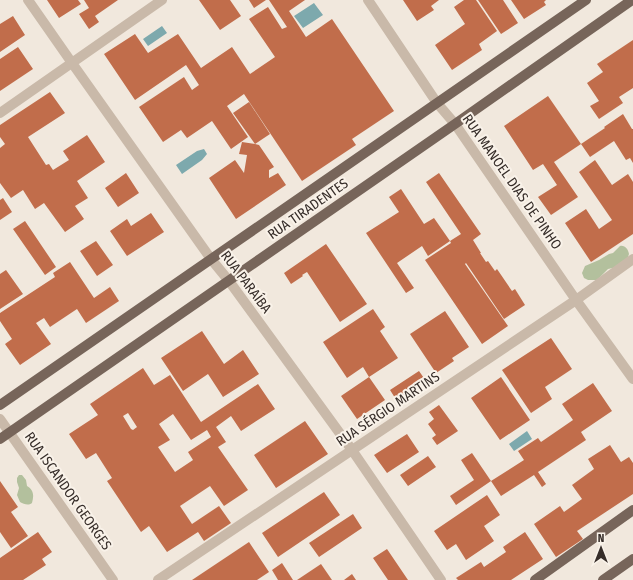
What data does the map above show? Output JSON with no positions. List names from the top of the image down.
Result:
{
  "streets": {
    "main road": ["RUA TIRADENTES"],
    "street": [
      "RUA MANOEL DIAS DE PINHO",
      "RUA PARAÍBA",
      "RUA SÉRGIO MARTINS",
      "RUA ISCANDOR GEORGES"
    ]
  },
  "crossings": [
    ["RUA MANOEL DIAS DE PINHO", "RUA TIRADENTES"],
    ["RUA MANOEL DIAS DE PINHO", "RUA SÉRGIO MARTINS"],
    ["RUA TIRADENTES", "RUA PARAÍBA"],
    ["RUA TIRADENTES", "RUA ISCANDOR GEORGES"],
    ["RUA PARAÍBA", "RUA SÉRGIO MARTINS"]
  ],
  "north": "top"
}
